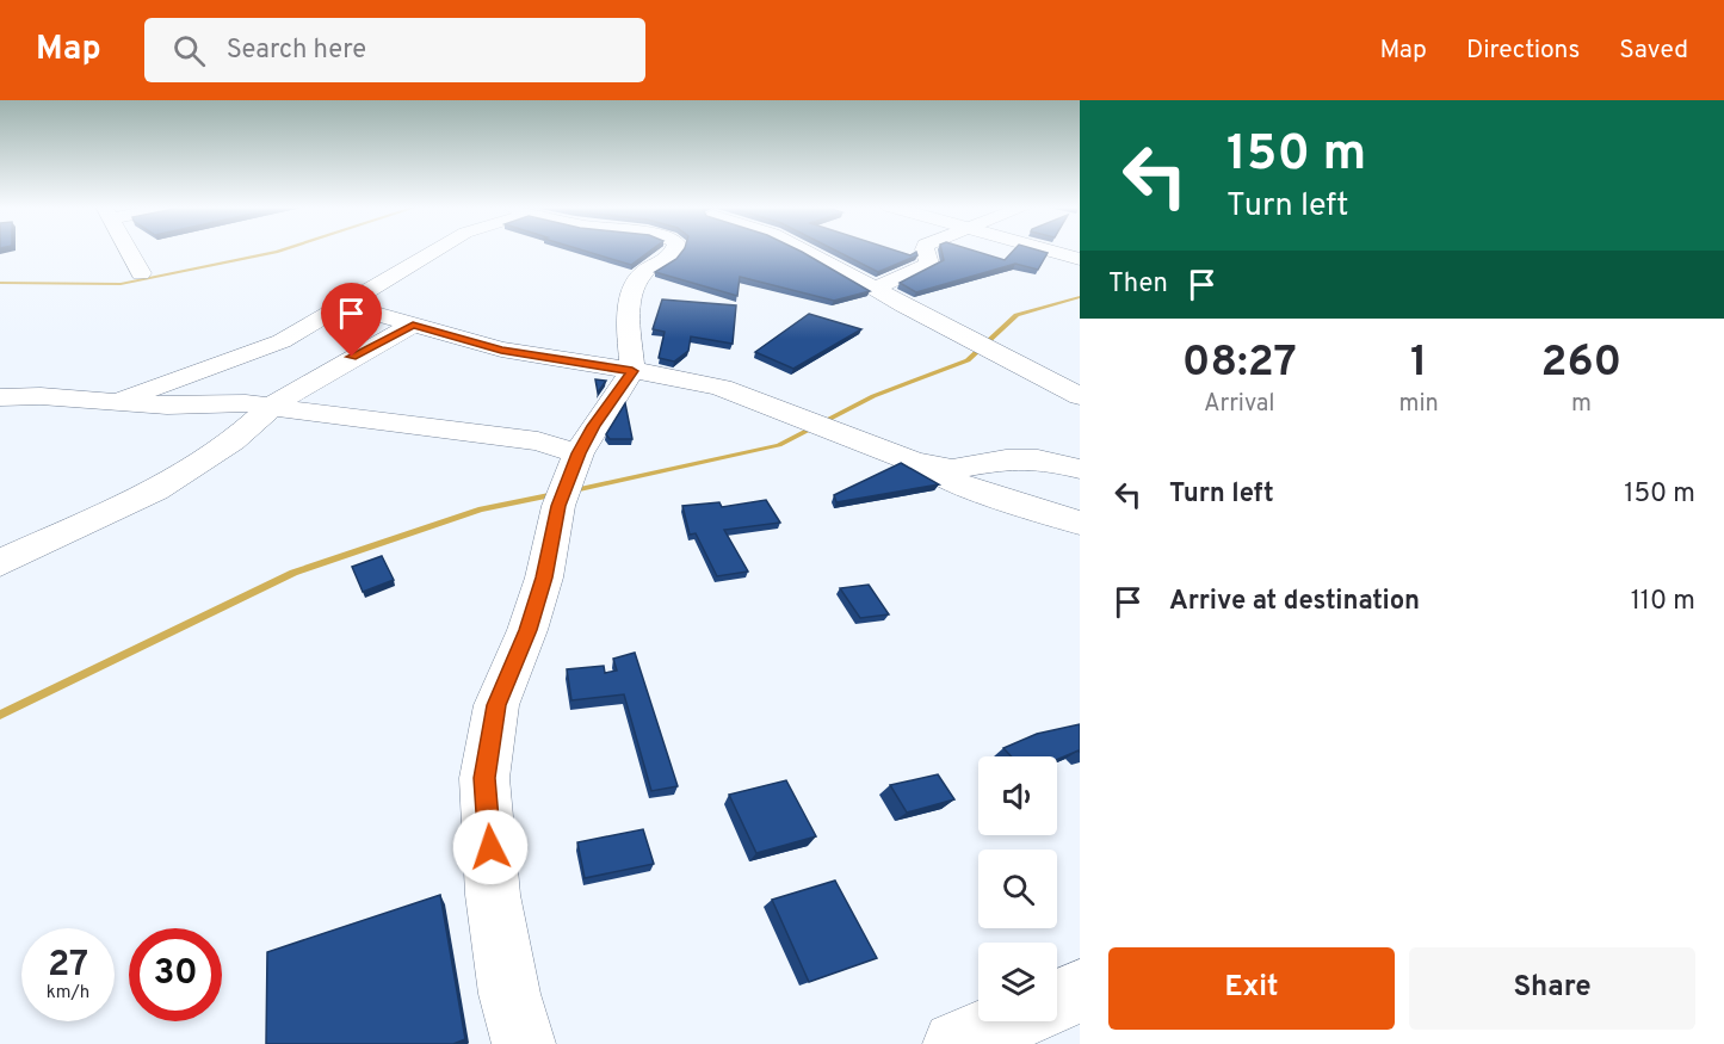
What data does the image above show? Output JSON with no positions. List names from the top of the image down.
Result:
{
  "page": {
    "header": "Map",
    "search": "Search here",
    "nav": ["Map", "Directions", "Saved"],
    "turn": ["150 m", "Turn left"],
    "then": "Then",
    "eta": [
      "08:27",
      "Arrival",
      "1",
      "min",
      "260",
      "m"
    ],
    "list": [
      {
        "name": "Turn left",
        "value": "150 m"
      },
      {
        "name": "Arrive at destination",
        "value": "110 m"
      }
    ],
    "speed": "27 km/h",
    "limit": "30",
    "buttons": ["Exit", "Share"]
  }
}
